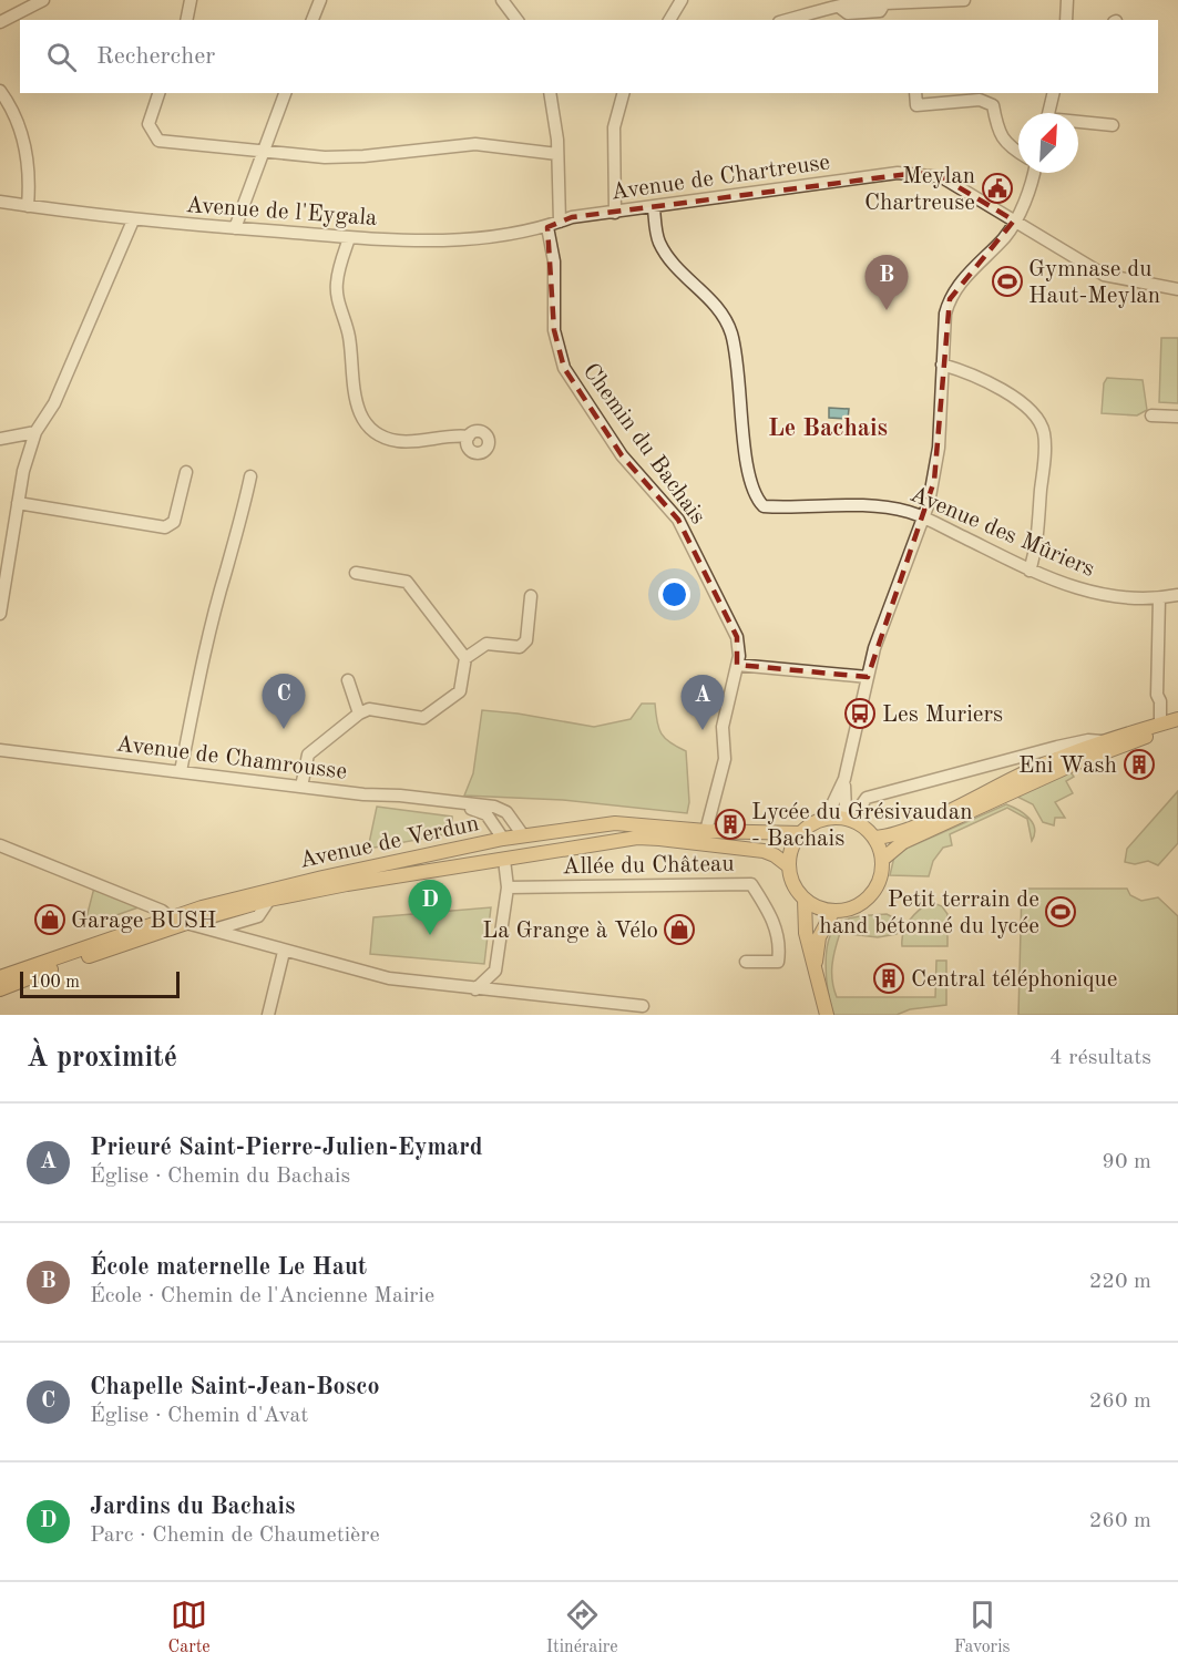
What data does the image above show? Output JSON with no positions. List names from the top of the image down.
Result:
{
  "streets": {
    "main road": ["Avenue de Verdun"],
    "street": [
      "Avenue de Chartreuse",
      "Avenue de l'Eygala",
      "Chemin du Bachais",
      "Avenue des Mûriers",
      "Avenue de Chamrousse",
      "Allée du Château"
    ]
  },
  "crossings": [
    ["Avenue de Chartreuse", "Avenue de l'Eygala"],
    ["Avenue de Chartreuse", "Chemin du Bachais"],
    ["Avenue de Chartreuse", "Avenue des Mûriers"],
    ["Avenue de l'Eygala", "Chemin du Bachais"],
    ["Chemin du Bachais", "Avenue de Verdun"],
    ["Avenue de Chamrousse", "Avenue de Verdun"]
  ],
  "districts": ["Le Bachais"],
  "places": {
    "public building": ["Meylan Chartreuse"],
    "sports": ["Gymnase du Haut-Meylan", "Petit terrain de hand bétonné du lycée"],
    "bus stop": ["Les Muriers"],
    "building": ["Eni Wash", "Lycée du Grésivaudan - Bachais", "Central téléphonique"],
    "shop": ["Garage BUSH", "La Grange à Vélo"]
  },
  "scale_bar": "100 m",
  "north": "top right",
  "page": {
    "search": "Rechercher",
    "pins": [
      "B",
      "C",
      "A",
      "D"
    ],
    "scale": "100 m",
    "heading": ["À proximité", "4 résultats"],
    "list": [
      {
        "mark": "A",
        "name": "Prieuré Saint-Pierre-Julien-Eymard",
        "note": "Église · Chemin du Bachais",
        "value": "90 m"
      },
      {
        "mark": "B",
        "name": "École maternelle Le Haut",
        "note": "École · Chemin de l'Ancienne Mairie",
        "value": "220 m"
      },
      {
        "mark": "C",
        "name": "Chapelle Saint-Jean-Bosco",
        "note": "Église · Chemin d'Avat",
        "value": "260 m"
      },
      {
        "mark": "D",
        "name": "Jardins du Bachais",
        "note": "Parc · Chemin de Chaumetière",
        "value": "260 m"
      }
    ],
    "nav": ["Carte", "Itinéraire", "Favoris"]
  }
}
